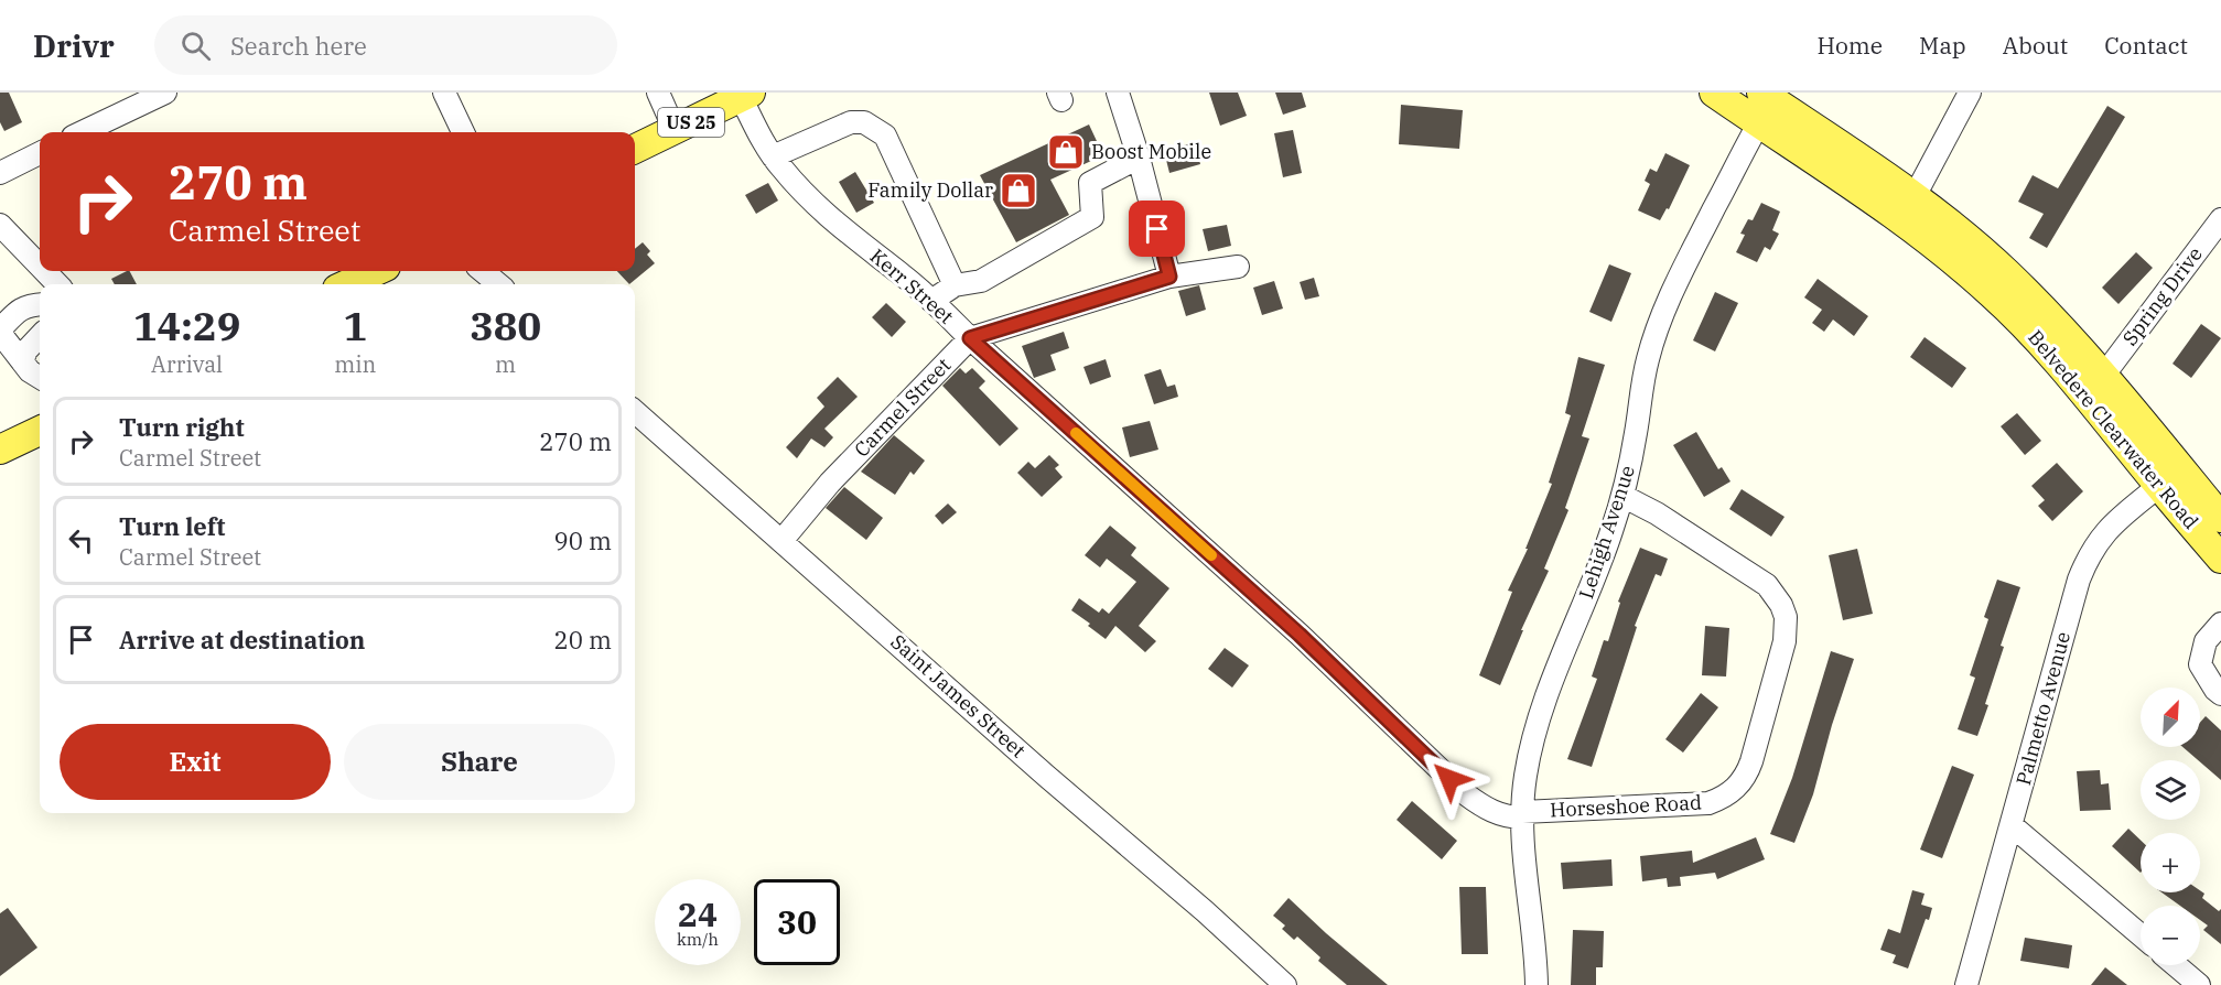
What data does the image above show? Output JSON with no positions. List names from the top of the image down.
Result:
{
  "streets": {
    "main road": ["US 25", "Belvedere Clearwater Road"],
    "street": [
      "Kerr Street",
      "Spring Drive",
      "Carmel Street",
      "Lehigh Avenue",
      "Saint James Street",
      "Palmetto Avenue",
      "Horseshoe Road"
    ]
  },
  "crossings": [
    ["US 25", "Kerr Street"],
    ["Kerr Street", "Carmel Street"],
    ["Kerr Street", "Lehigh Avenue"],
    ["Kerr Street", "Horseshoe Road"],
    ["Spring Drive", "Belvedere Clearwater Road"],
    ["Carmel Street", "Saint James Street"],
    ["Belvedere Clearwater Road", "Lehigh Avenue"],
    ["Belvedere Clearwater Road", "Palmetto Avenue"],
    ["Lehigh Avenue", "Horseshoe Road"]
  ],
  "places": {
    "shop": ["Boost Mobile", "Family Dollar"]
  },
  "north": "top right",
  "page": {
    "header": "Drivr",
    "search": "Search here",
    "nav": [
      "Home",
      "Map",
      "About",
      "Contact"
    ],
    "turn": ["270 m", "Carmel Street"],
    "eta": [
      "14:29",
      "Arrival",
      "1",
      "min",
      "380",
      "m"
    ],
    "list": [
      {
        "name": "Turn right",
        "note": "Carmel Street",
        "value": "270 m"
      },
      {
        "name": "Turn left",
        "note": "Carmel Street",
        "value": "90 m"
      },
      {
        "name": "Arrive at destination",
        "value": "20 m"
      }
    ],
    "map_buttons": ["+", "−"],
    "buttons": ["Exit", "Share"],
    "speed": "24 km/h",
    "limit": "30"
  }
}
